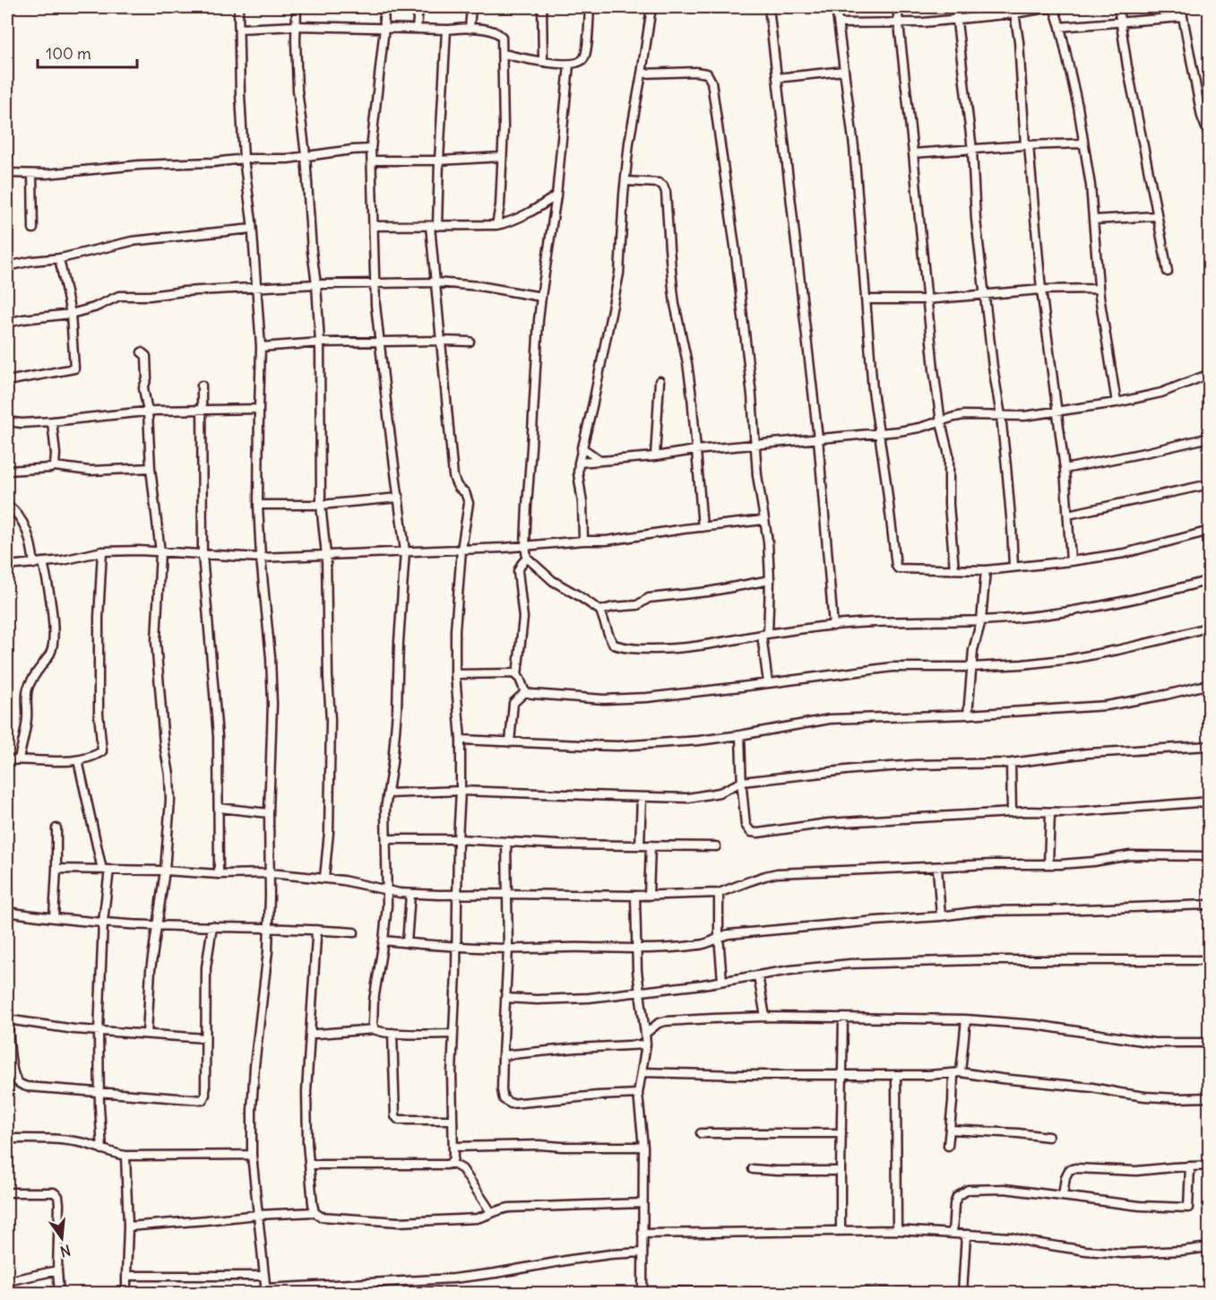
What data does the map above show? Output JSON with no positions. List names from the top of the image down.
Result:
{
  "scale_bar": "100 m",
  "north": "bottom"
}
